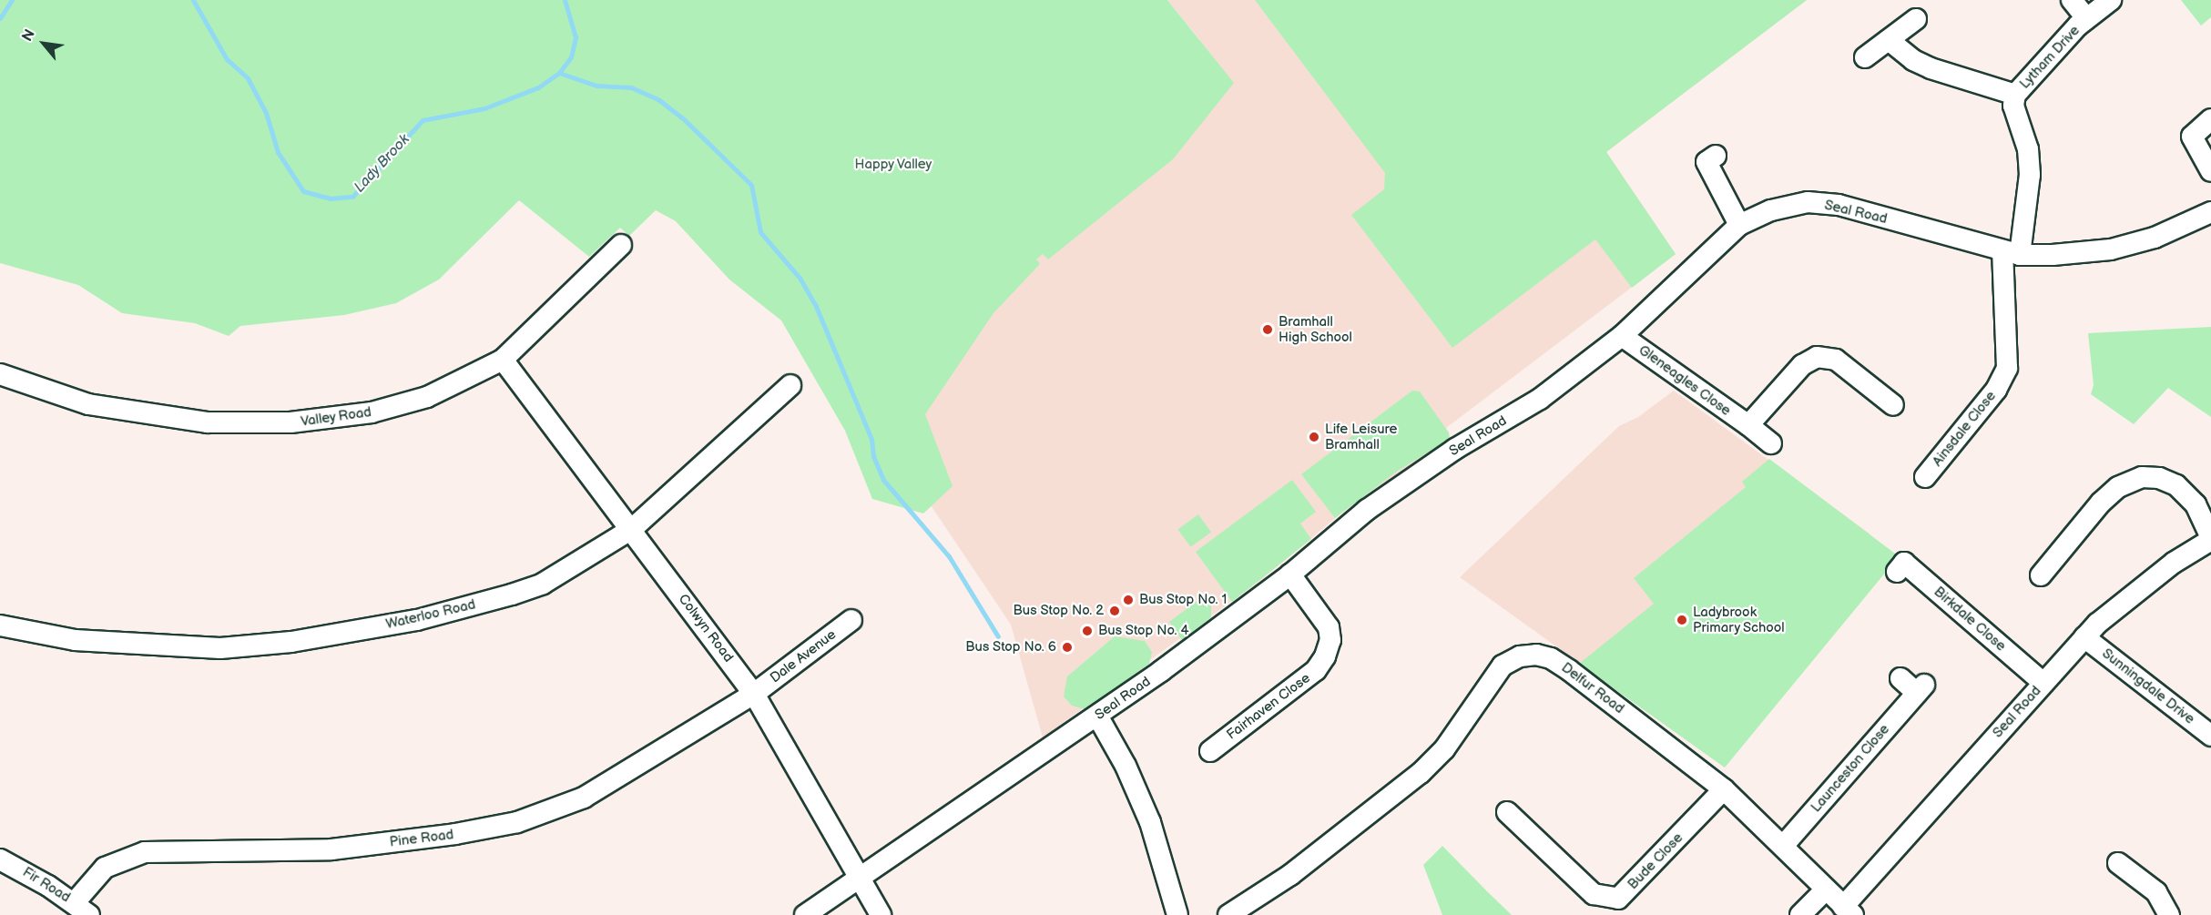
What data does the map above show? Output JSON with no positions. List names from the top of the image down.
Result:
{
  "streets": {
    "street": [
      "Lytham Drive",
      "Seal Road",
      "Gleneagles Close",
      "Valley Road",
      "Ainsdale Close",
      "Waterloo Road",
      "Birkdale Close",
      "Colwyn Road",
      "Dale Avenue",
      "Sunningdale Drive",
      "Delfur Road",
      "Fairhaven Close",
      "Launceston Close",
      "Pine Road",
      "Bude Close",
      "Fir Road"
    ]
  },
  "crossings": [
    ["Lytham Drive", "Seal Road"],
    ["Lytham Drive", "Ainsdale Close"],
    ["Seal Road", "Gleneagles Close"],
    ["Seal Road", "Ainsdale Close"],
    ["Seal Road", "Birkdale Close"],
    ["Seal Road", "Colwyn Road"],
    ["Seal Road", "Sunningdale Drive"],
    ["Seal Road", "Delfur Road"],
    ["Seal Road", "Fairhaven Close"],
    ["Valley Road", "Colwyn Road"],
    ["Waterloo Road", "Colwyn Road"],
    ["Colwyn Road", "Dale Avenue"],
    ["Colwyn Road", "Pine Road"],
    ["Dale Avenue", "Pine Road"],
    ["Delfur Road", "Launceston Close"],
    ["Delfur Road", "Bude Close"],
    ["Pine Road", "Fir Road"]
  ],
  "water": ["Lady Brook"],
  "parks": ["Happy Valley"],
  "places": [
    "Bramhall High School",
    "Life Leisure Bramhall",
    "Bus Stop No. 1",
    "Bus Stop No. 2",
    "Ladybrook Primary School",
    "Bus Stop No. 4",
    "Bus Stop No. 6"
  ],
  "north": "top left"
}
